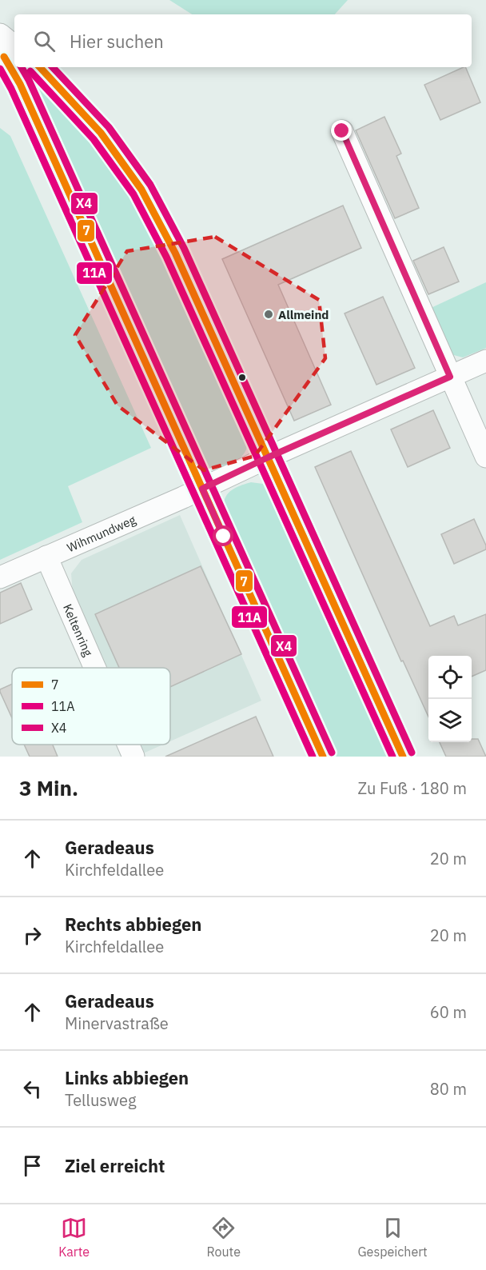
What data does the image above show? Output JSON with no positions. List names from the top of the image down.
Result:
{
  "streets": {
    "street": ["Wihmundweg", "Keltenring"]
  },
  "crossings": [
    ["Wihmundweg", "Keltenring"]
  ],
  "places": ["Allmeind"],
  "lines": ["transit line 7", "transit line X4", "transit line 11A"],
  "legend": ["7", "11A", "X4"],
  "page": {
    "search": "Hier suchen",
    "heading": ["3 Min.", "Zu Fuß · 180 m"],
    "list": [
      ["Geradeaus", "Kirchfeldallee", "20 m"],
      ["Rechts abbiegen", "Kirchfeldallee", "20 m"],
      ["Geradeaus", "Minervastraße", "60 m"],
      ["Links abbiegen", "Tellusweg", "80 m"],
      "Ziel erreicht"
    ],
    "nav": ["Karte", "Route", "Gespeichert"]
  }
}
